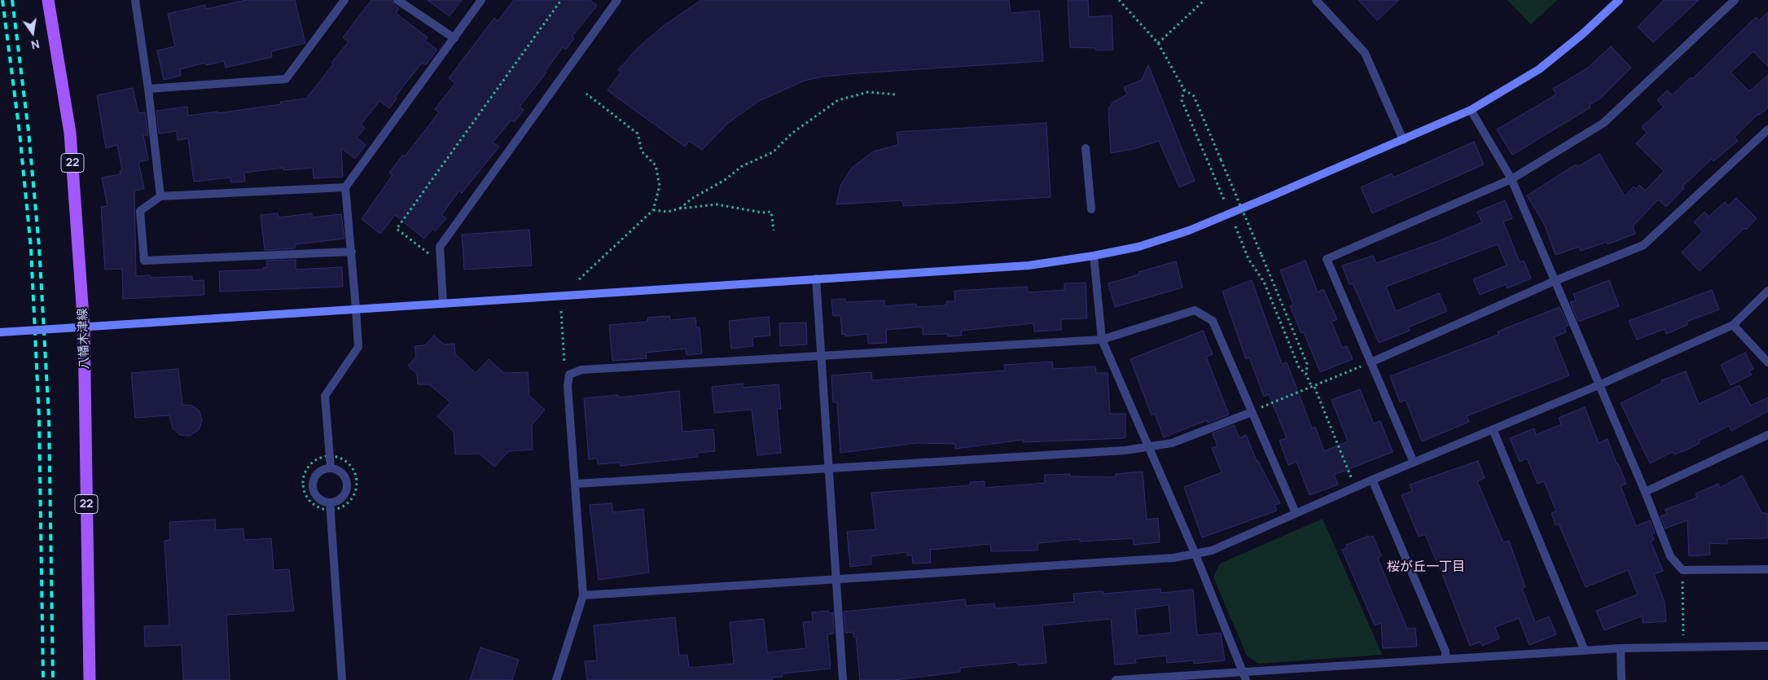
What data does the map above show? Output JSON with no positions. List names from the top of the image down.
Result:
{
  "streets": {
    "main road": ["22", "八幡木津線"]
  },
  "districts": ["桜が丘一丁目"],
  "north": "bottom"
}
